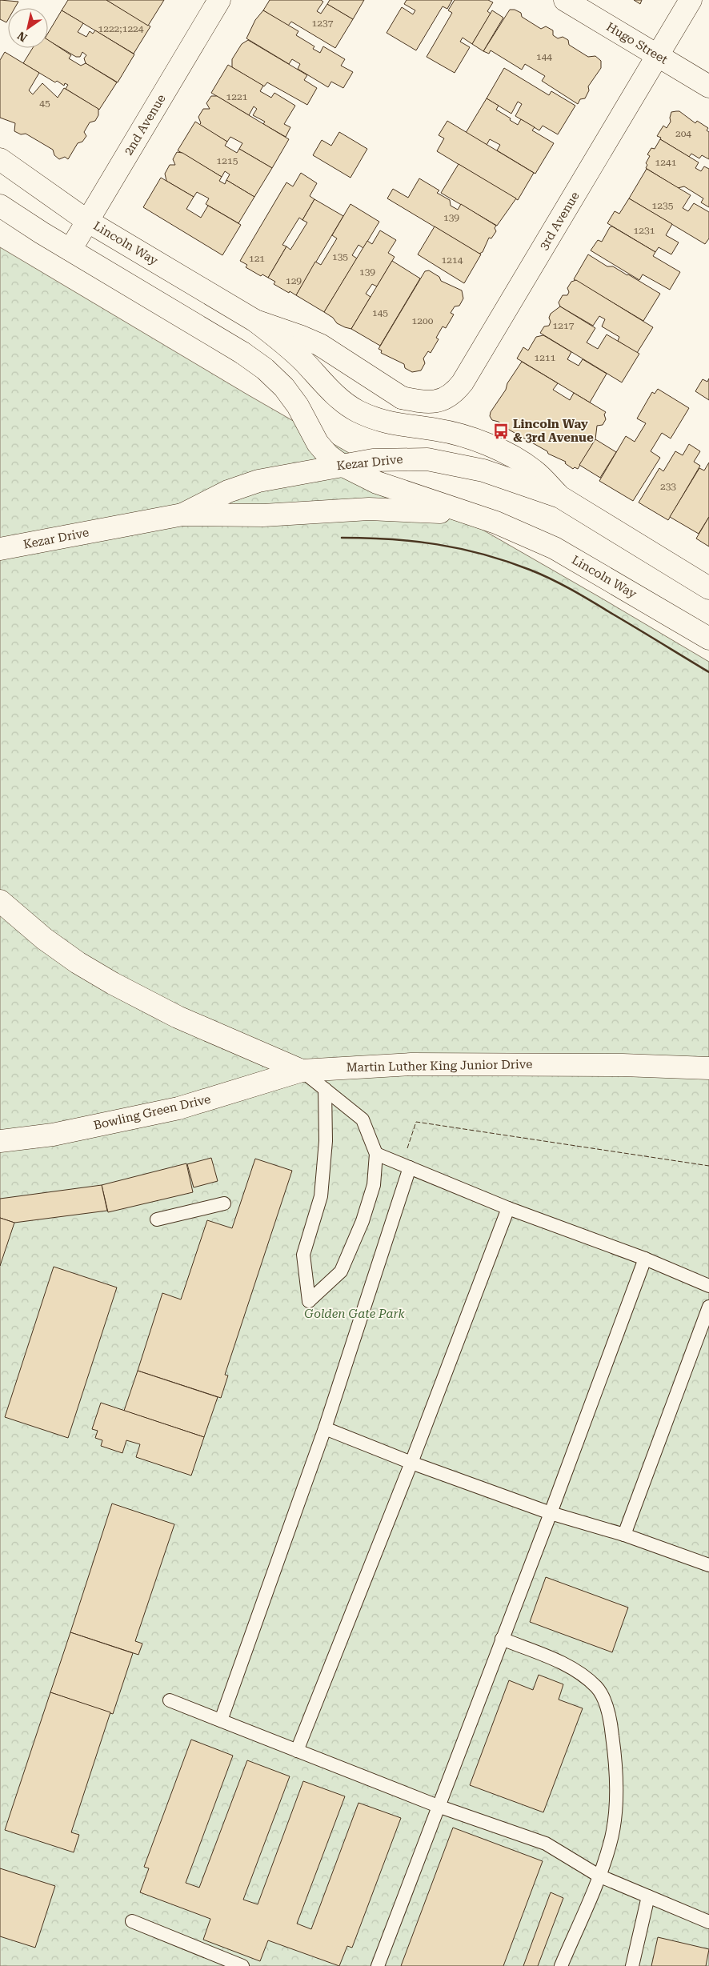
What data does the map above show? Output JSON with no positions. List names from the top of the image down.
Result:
{
  "streets": {
    "main road": [
      "Hugo Street",
      "2nd Avenue",
      "3rd Avenue",
      "Lincoln Way",
      "Kezar Drive",
      "Martin Luther King Junior Drive",
      "Bowling Green Drive"
    ]
  },
  "crossings": [
    ["Hugo Street", "3rd Avenue"],
    ["2nd Avenue", "Lincoln Way"],
    ["3rd Avenue", "Lincoln Way"],
    ["Lincoln Way", "Kezar Drive"],
    ["Martin Luther King Junior Drive", "Bowling Green Drive"]
  ],
  "parks": ["Golden Gate Park"],
  "places": {
    "bus stop": ["Lincoln Way & 3rd Avenue"]
  },
  "house_numbers": [
    "1237",
    "1222;1224",
    "144",
    "1221",
    "45",
    "204",
    "1215",
    "1241",
    "1235",
    "139",
    "1231",
    "135",
    "121",
    "1214",
    "139",
    "129",
    "145",
    "1200",
    "1217",
    "1211",
    "233"
  ],
  "north": "bottom left"
}
